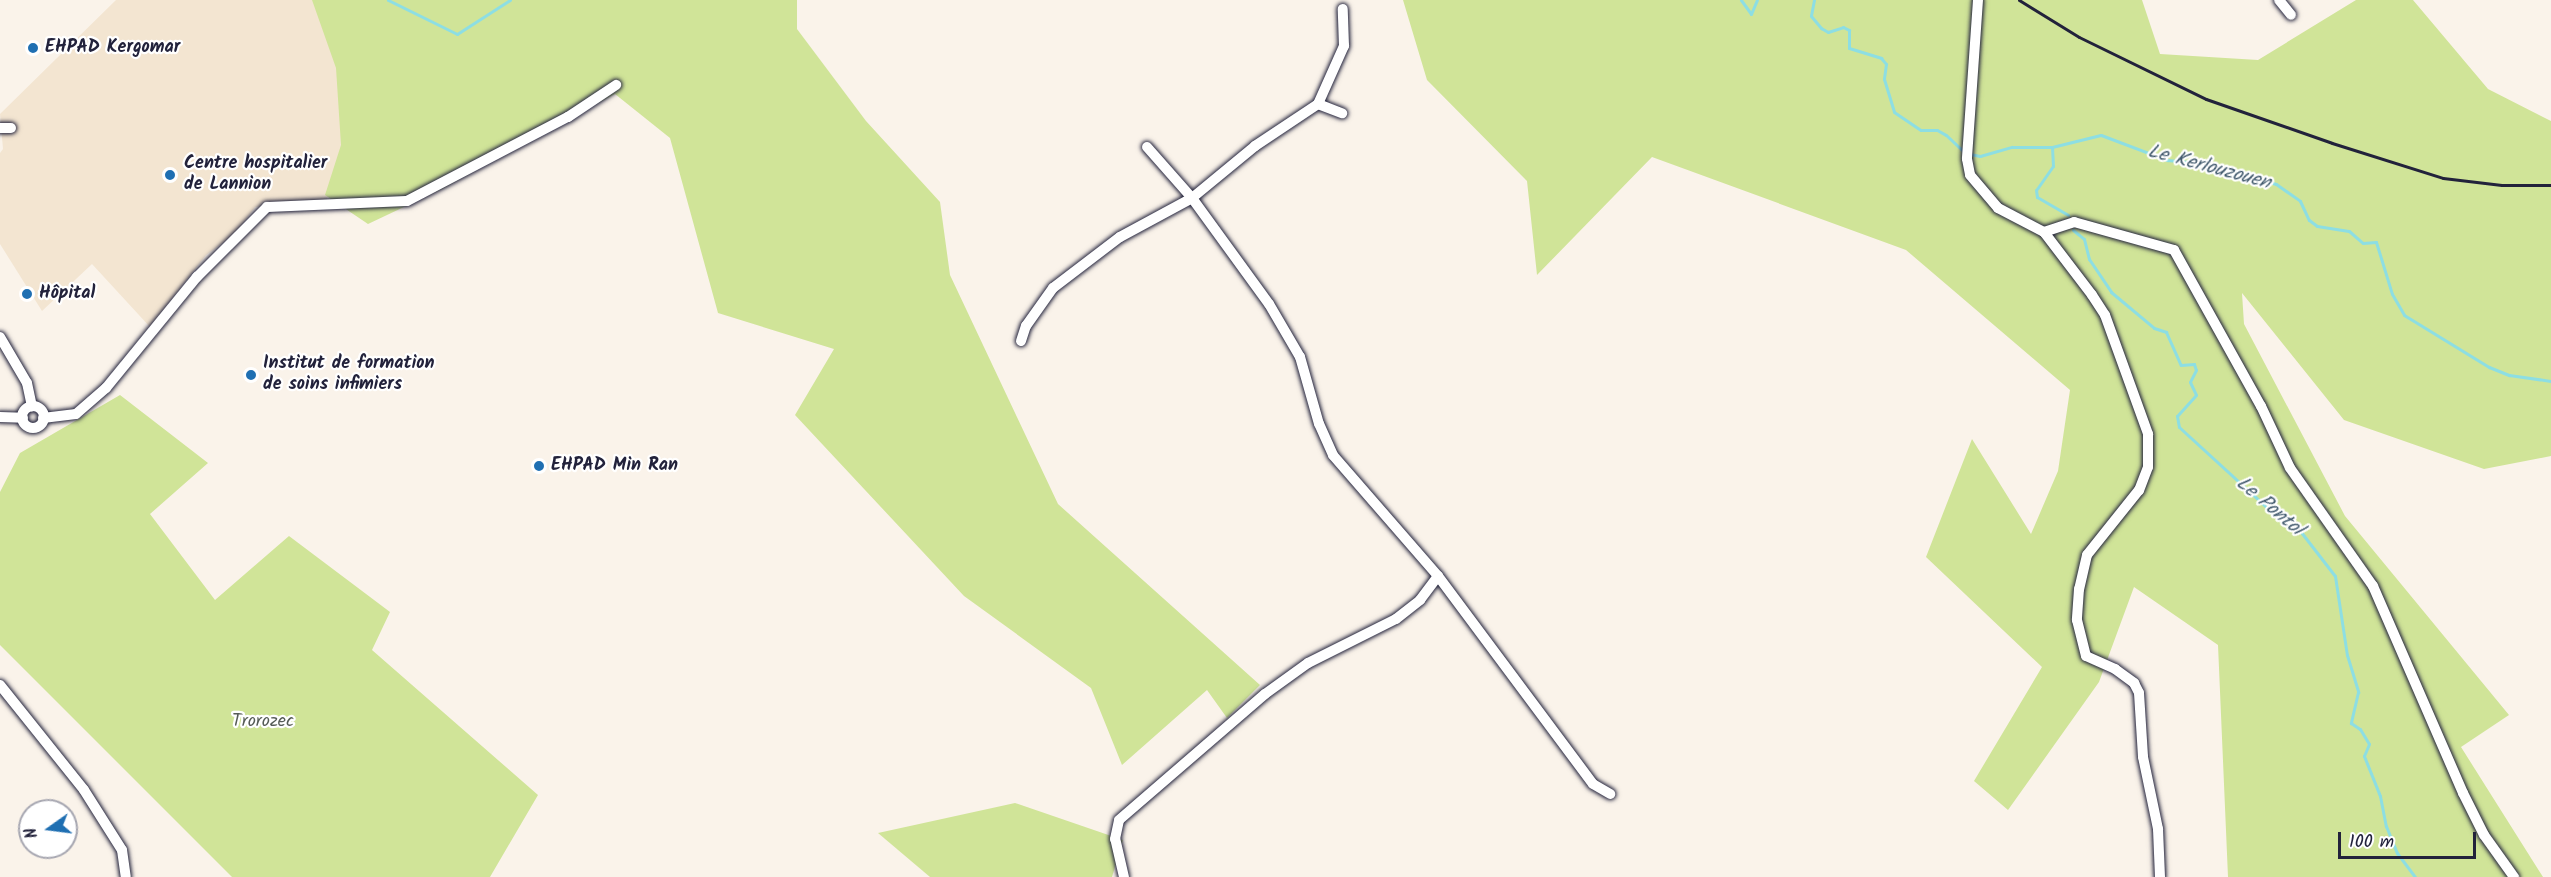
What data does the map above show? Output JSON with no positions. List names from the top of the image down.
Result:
{
  "water": ["Le Kerlouzouen", "Le Pontol"],
  "parks": ["Trorozec"],
  "places": [
    "EHPAD Kergomar",
    "Centre hospitalier de Lannion",
    "Hôpital",
    "Institut de formation de soins infimiers",
    "EHPAD Min Ran"
  ],
  "scale_bar": "100 m",
  "north": "left"
}
